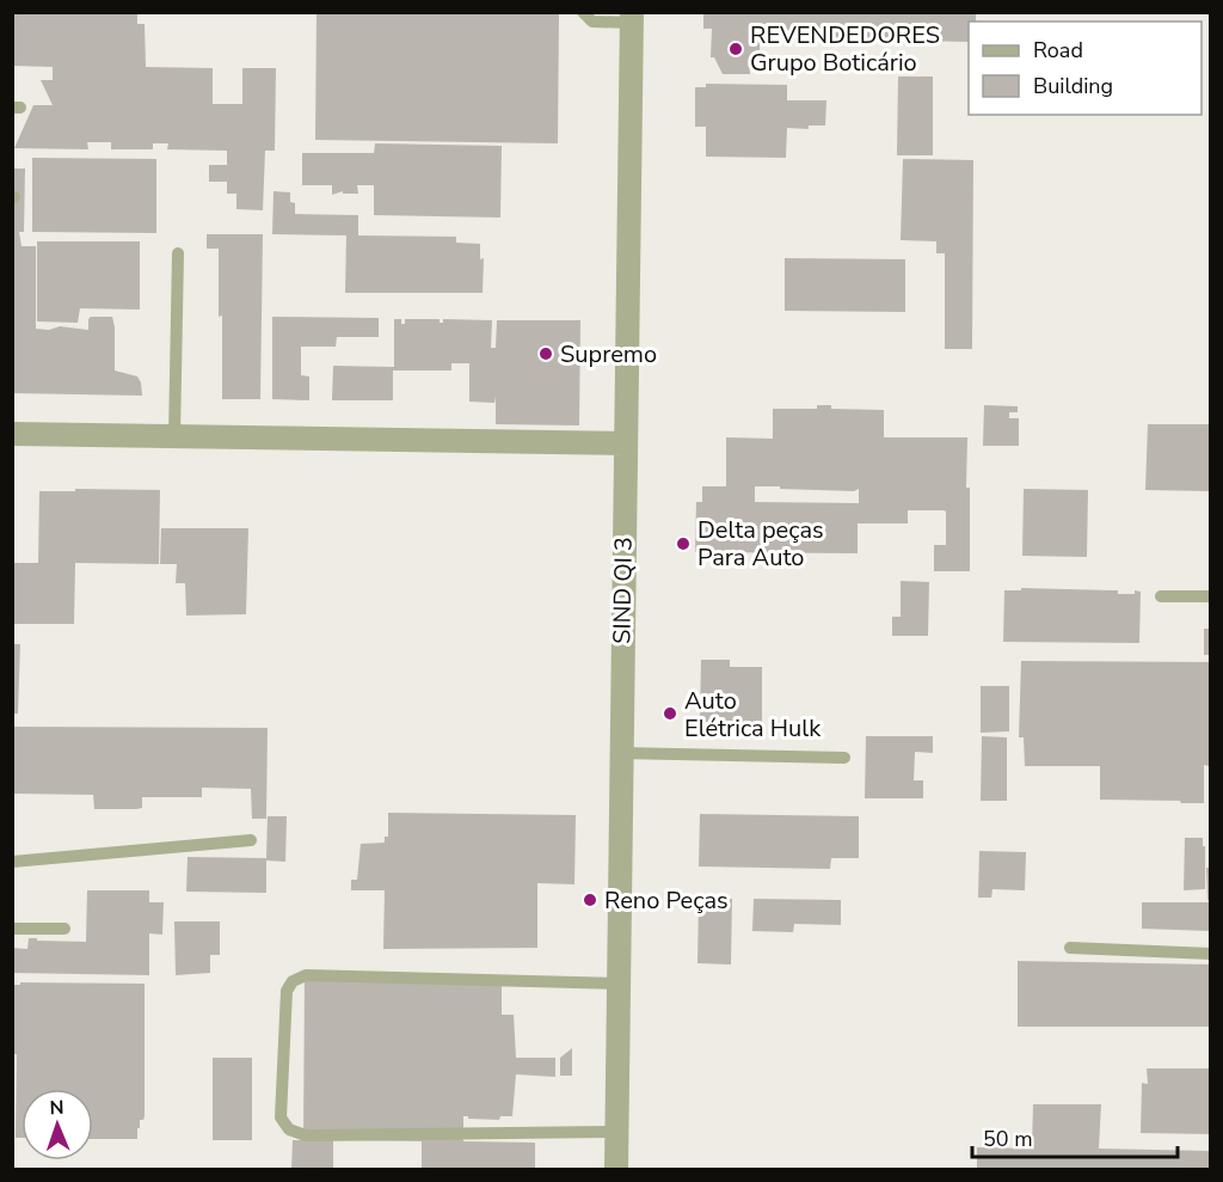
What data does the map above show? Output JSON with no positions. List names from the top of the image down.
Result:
{
  "streets": {
    "street": ["SIND QI 3"]
  },
  "places": [
    "REVENDEDORES Grupo Boticário",
    "Supremo",
    "Delta peças Para Auto",
    "Auto Elétrica Hulk",
    "Reno Peças"
  ],
  "legend": ["Road", "Building"],
  "scale_bar": "50 m",
  "north": "top"
}
